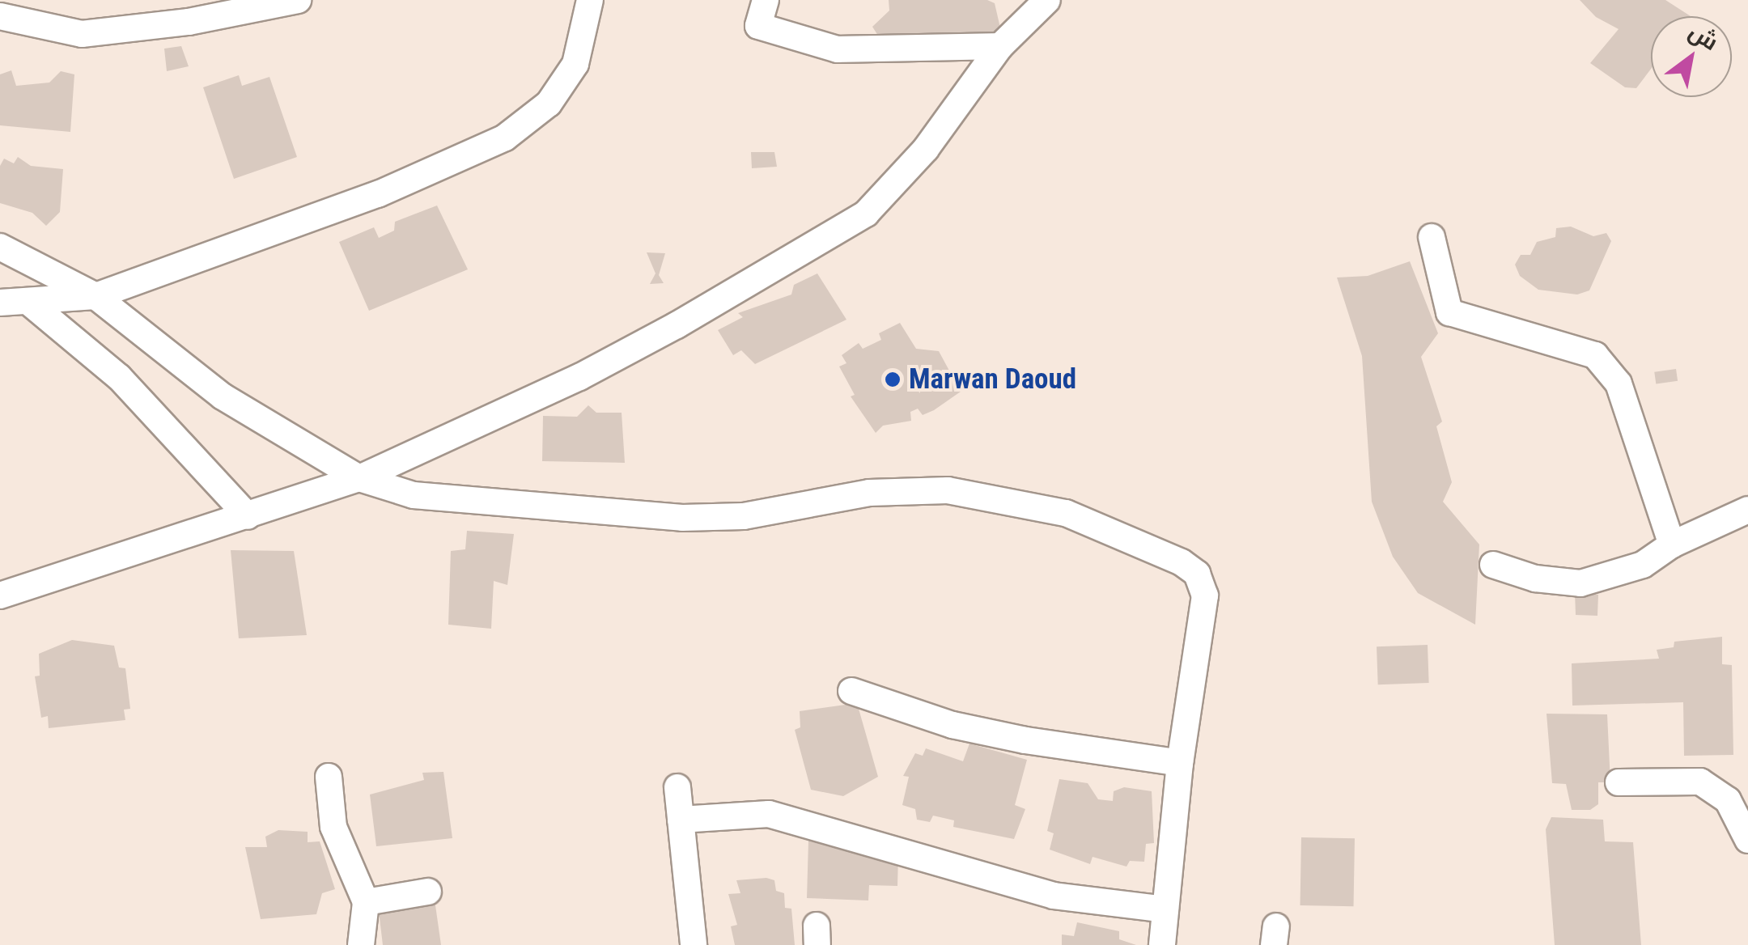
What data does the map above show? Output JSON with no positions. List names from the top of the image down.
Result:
{
  "places": ["Marwan Daoud"],
  "north": "top right"
}
